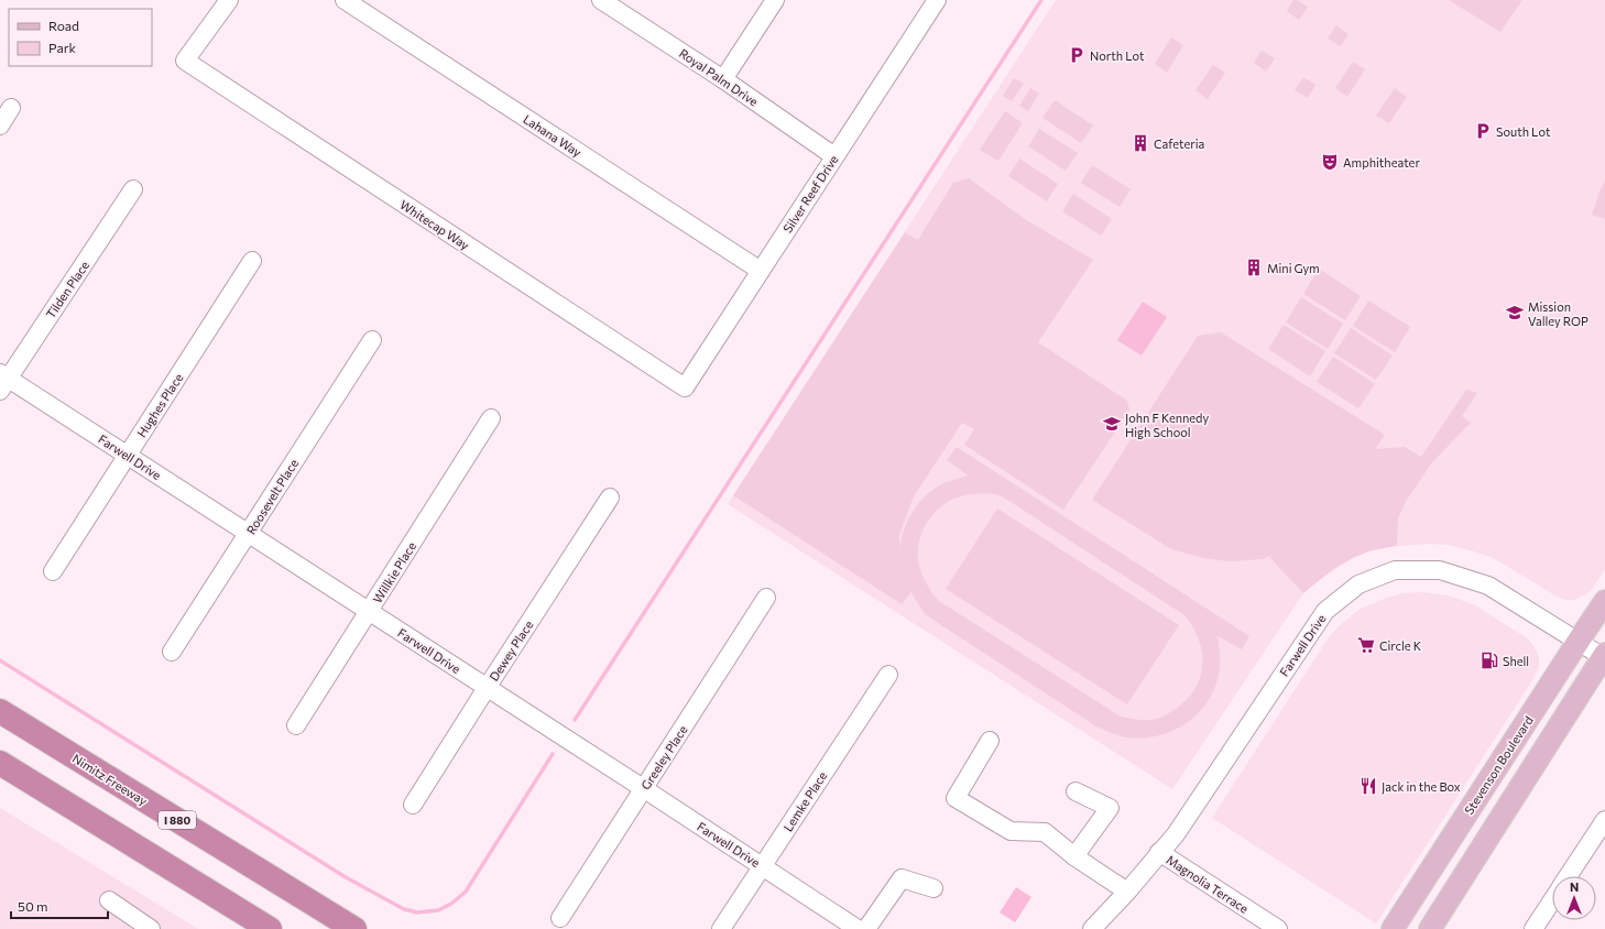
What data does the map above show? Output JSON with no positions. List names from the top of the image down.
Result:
{
  "streets": {
    "highway": ["Nimitz Freeway", "I 880"],
    "main road": ["Stevenson Boulevard"],
    "street": [
      "Royal Palm Drive",
      "Lahana Way",
      "Silver Reef Drive",
      "Whitecap Way",
      "Tilden Place",
      "Hughes Place",
      "Farwell Drive",
      "Roosevelt Place",
      "Willkie Place",
      "Dewey Place",
      "Greeley Place",
      "Lemke Place",
      "Magnolia Terrace"
    ]
  },
  "crossings": [
    ["Royal Palm Drive", "Silver Reef Drive"],
    ["Lahana Way", "Silver Reef Drive"],
    ["Silver Reef Drive", "Whitecap Way"],
    ["Tilden Place", "Farwell Drive"],
    ["Hughes Place", "Farwell Drive"],
    ["Farwell Drive", "Roosevelt Place"],
    ["Farwell Drive", "Willkie Place"],
    ["Farwell Drive", "Dewey Place"],
    ["Farwell Drive", "Greeley Place"],
    ["Farwell Drive", "Stevenson Boulevard"],
    ["Farwell Drive", "Lemke Place"],
    ["Farwell Drive", "Magnolia Terrace"]
  ],
  "places": {
    "parking": ["North Lot", "South Lot"],
    "building": ["Cafeteria", "Mini Gym"],
    "theatre": ["Amphitheater"],
    "school or university": ["Mission Valley ROP", "John F Kennedy High School"],
    "supermarket": ["Circle K"],
    "fuel station": ["Shell"],
    "restaurant": ["Jack in the Box"]
  },
  "legend": ["Road", "Park"],
  "scale_bar": "50 m",
  "north": "top"
}
